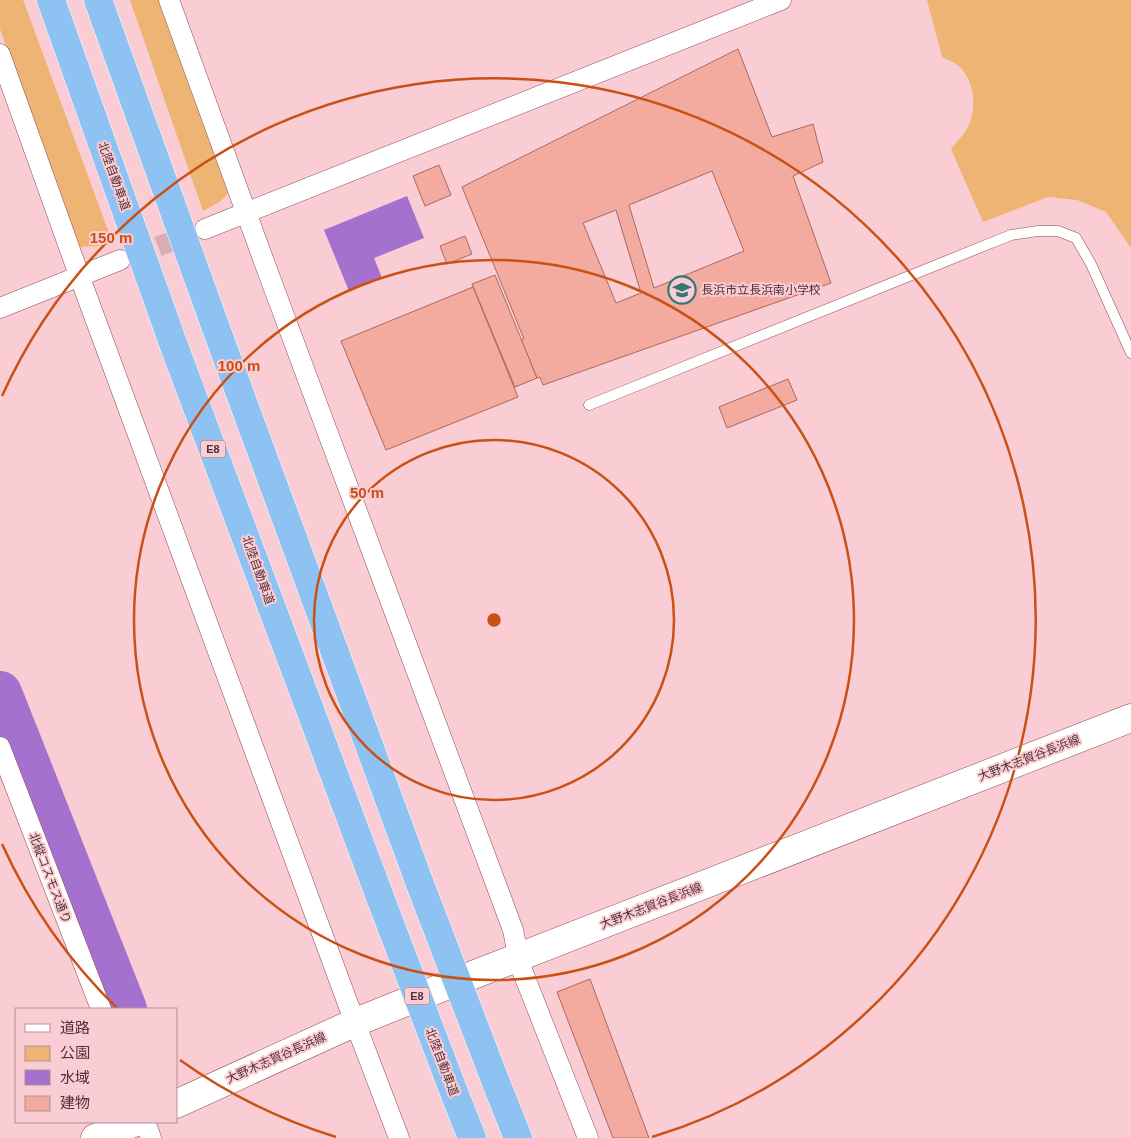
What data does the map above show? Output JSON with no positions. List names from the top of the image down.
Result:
{
  "streets": {
    "highway": ["北陸自動車道", "E8"],
    "main road": ["大野木志賀谷長浜線"],
    "street": ["北縦コスモス通り"]
  },
  "places": {
    "school or university": ["長浜市立長浜南小学校"]
  },
  "legend": [
    "道路",
    "公園",
    "水域",
    "建物"
  ],
  "rings": ["150 m", "100 m", "50 m"]
}
